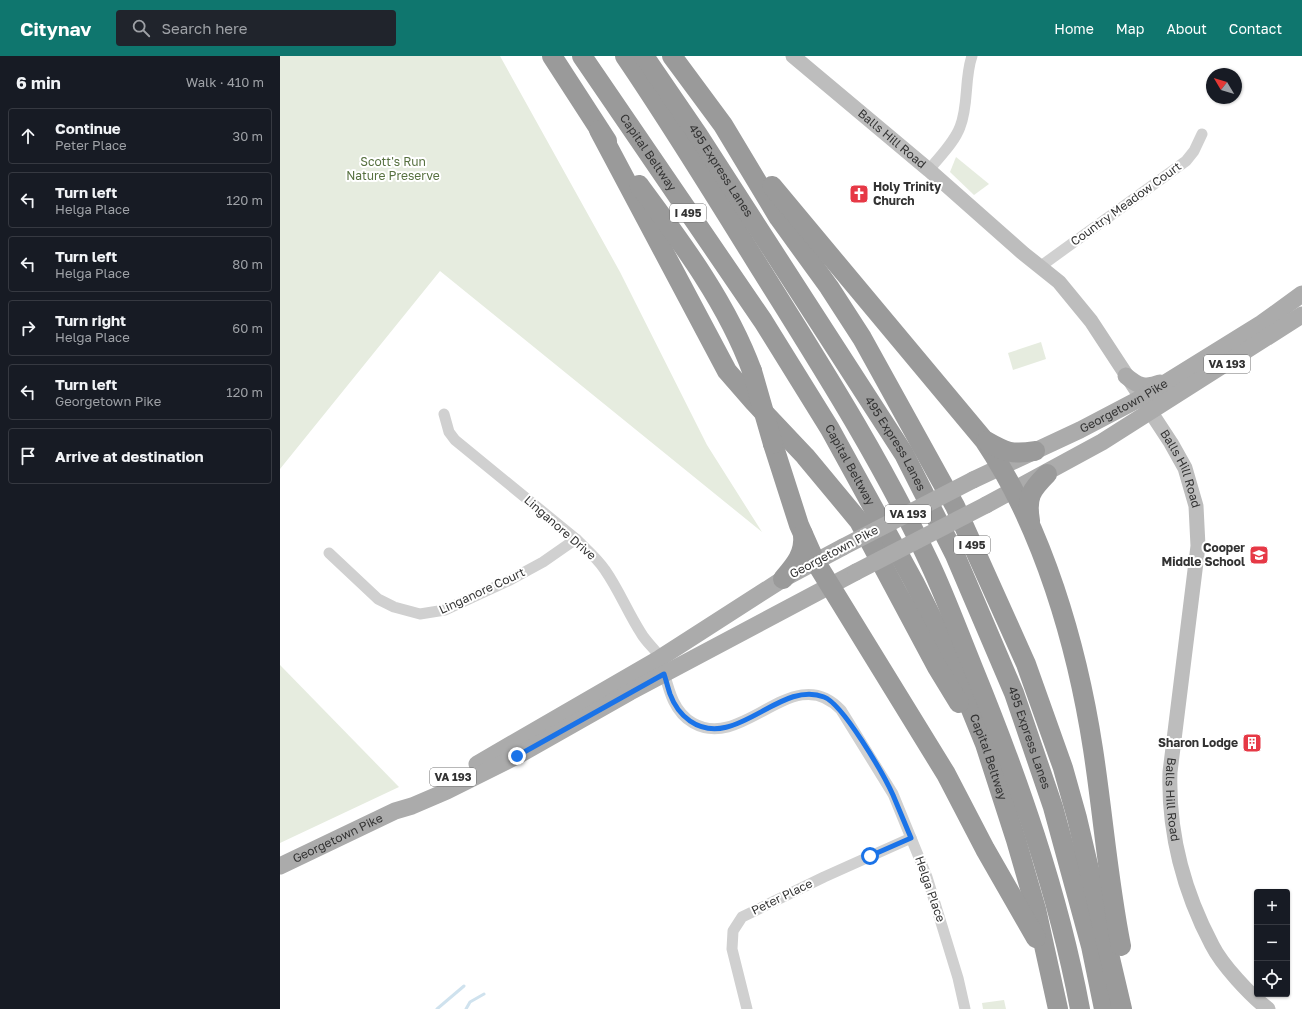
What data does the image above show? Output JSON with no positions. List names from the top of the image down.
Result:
{
  "streets": {
    "highway": ["Capital Beltway", "495 Express Lanes", "I 495"],
    "main road": ["VA 193", "Georgetown Pike"],
    "street": [
      "Balls Hill Road",
      "Country Meadow Court",
      "Linganore Drive",
      "Linganore Court",
      "Helga Place",
      "Peter Place"
    ]
  },
  "crossings": [
    ["Balls Hill Road", "Country Meadow Court"],
    ["Balls Hill Road", "Georgetown Pike"],
    ["Georgetown Pike", "Linganore Drive"],
    ["Georgetown Pike", "Helga Place"],
    ["Linganore Drive", "Linganore Court"],
    ["Linganore Drive", "Helga Place"],
    ["Helga Place", "Peter Place"]
  ],
  "parks": ["Scott's Run Nature Preserve"],
  "places": {
    "church": ["Holy Trinity Church"],
    "school or university": ["Cooper Middle School"],
    "building": ["Sharon Lodge"]
  },
  "north": "top left",
  "page": {
    "header": "Citynav",
    "search": "Search here",
    "nav": [
      "Home",
      "Map",
      "About",
      "Contact"
    ],
    "heading": ["6 min", "Walk · 410 m"],
    "list": [
      ["Continue", "Peter Place", "30 m"],
      ["Turn left", "Helga Place", "120 m"],
      ["Turn left", "Helga Place", "80 m"],
      ["Turn right", "Helga Place", "60 m"],
      ["Turn left", "Georgetown Pike", "120 m"],
      "Arrive at destination"
    ],
    "map_buttons": ["+", "−"]
  }
}
